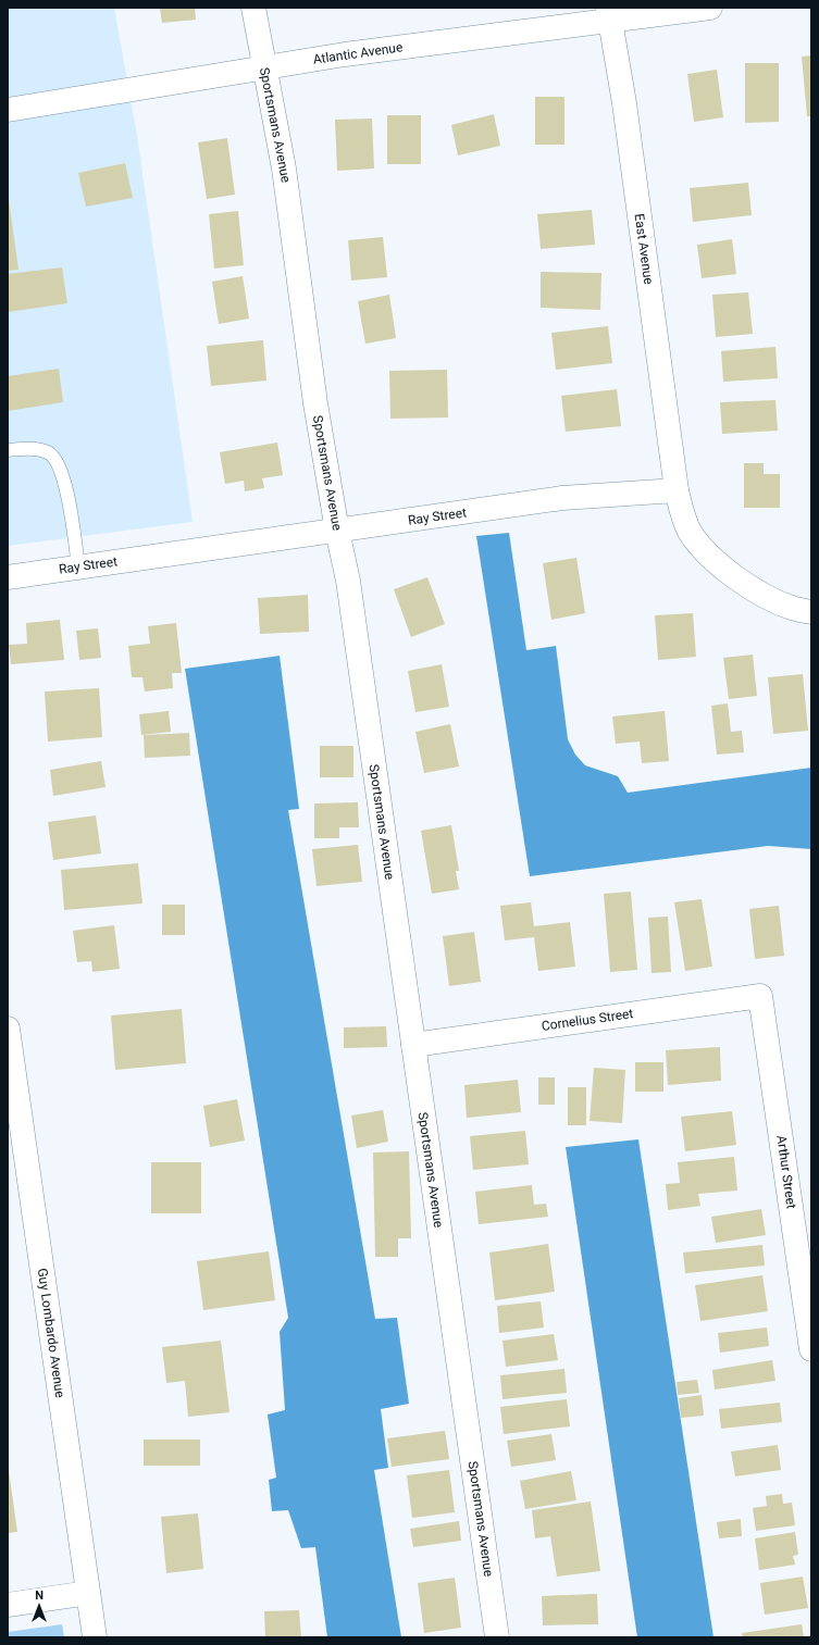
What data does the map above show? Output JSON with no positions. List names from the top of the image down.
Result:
{
  "streets": {
    "street": [
      "Atlantic Avenue",
      "Sportsmans Avenue",
      "East Avenue",
      "Ray Street",
      "Cornelius Street",
      "Arthur Street",
      "Guy Lombardo Avenue"
    ]
  },
  "crossings": [
    ["Atlantic Avenue", "Sportsmans Avenue"],
    ["Atlantic Avenue", "East Avenue"],
    ["Sportsmans Avenue", "Ray Street"],
    ["Sportsmans Avenue", "Cornelius Street"],
    ["East Avenue", "Ray Street"],
    ["Cornelius Street", "Arthur Street"]
  ],
  "north": "top"
}
